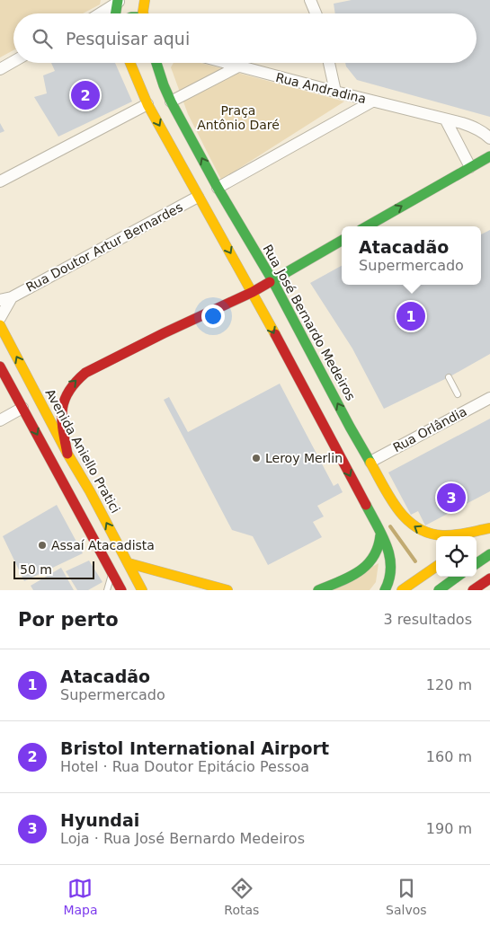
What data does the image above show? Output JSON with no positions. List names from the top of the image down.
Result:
{
  "streets": {
    "main road": ["Rua José Bernardo Medeiros", "Avenida Aniello Pratici"],
    "street": ["Rua Andradina", "Rua Doutor Artur Bernardes", "Rua Orlândia"]
  },
  "crossings": [
    ["Rua Doutor Artur Bernardes", "Rua José Bernardo Medeiros"],
    ["Rua José Bernardo Medeiros", "Rua Orlândia"]
  ],
  "parks": ["Praça Antônio Daré"],
  "places": ["Leroy Merlin", "Assaí Atacadista"],
  "scale_bar": "50 m",
  "page": {
    "search": "Pesquisar aqui",
    "pins": ["2", "1", "3"],
    "popup": ["Atacadão", "Supermercado"],
    "scale": "50 m",
    "heading": ["Por perto", "3 resultados"],
    "list": [
      {
        "mark": "1",
        "name": "Atacadão",
        "note": "Supermercado",
        "value": "120 m"
      },
      {
        "mark": "2",
        "name": "Bristol International Airport",
        "note": "Hotel · Rua Doutor Epitácio Pessoa",
        "value": "160 m"
      },
      {
        "mark": "3",
        "name": "Hyundai",
        "note": "Loja · Rua José Bernardo Medeiros",
        "value": "190 m"
      }
    ],
    "nav": ["Mapa", "Rotas", "Salvos"]
  }
}
